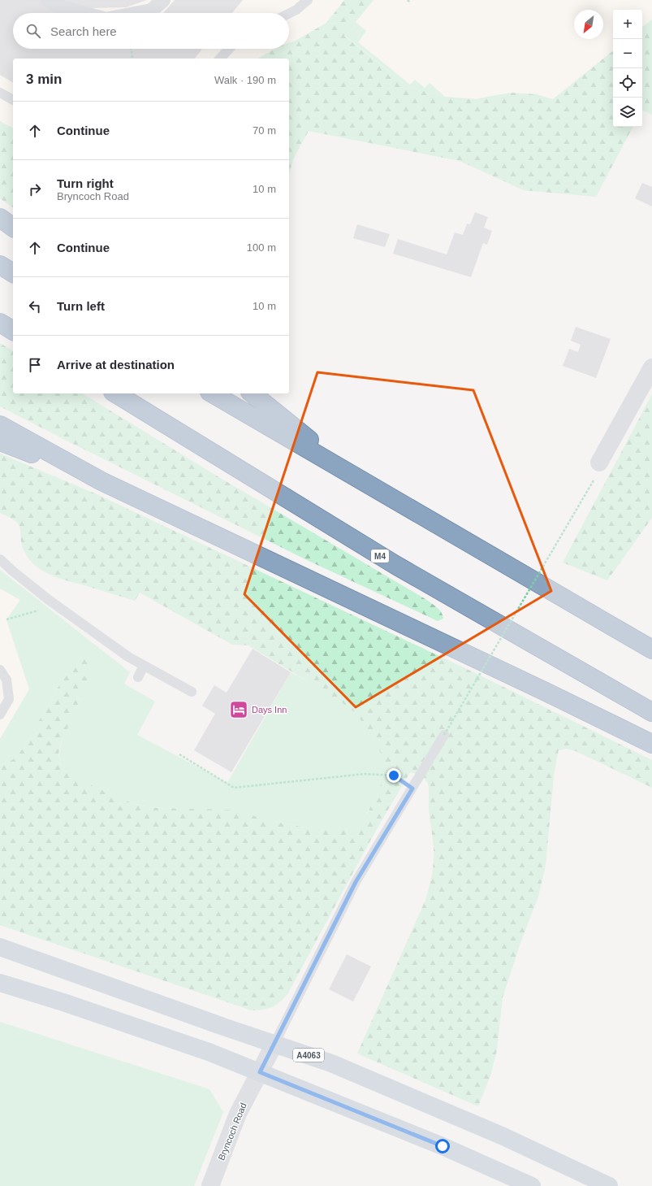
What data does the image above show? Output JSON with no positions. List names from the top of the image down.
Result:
{
  "streets": {
    "highway": ["M4"],
    "main road": ["A4063"],
    "street": ["Bryncoch Road"]
  },
  "crossings": [
    ["A4063", "Bryncoch Road"]
  ],
  "places": {
    "hotel": ["Days Inn"]
  },
  "north": "bottom left",
  "page": {
    "map_buttons": ["+", "−"],
    "search": "Search here",
    "heading": ["3 min", "Walk · 190 m"],
    "list": [
      ["Continue", "70 m"],
      ["Turn right", "Bryncoch Road", "10 m"],
      ["Continue", "100 m"],
      ["Turn left", "10 m"],
      "Arrive at destination"
    ]
  }
}
